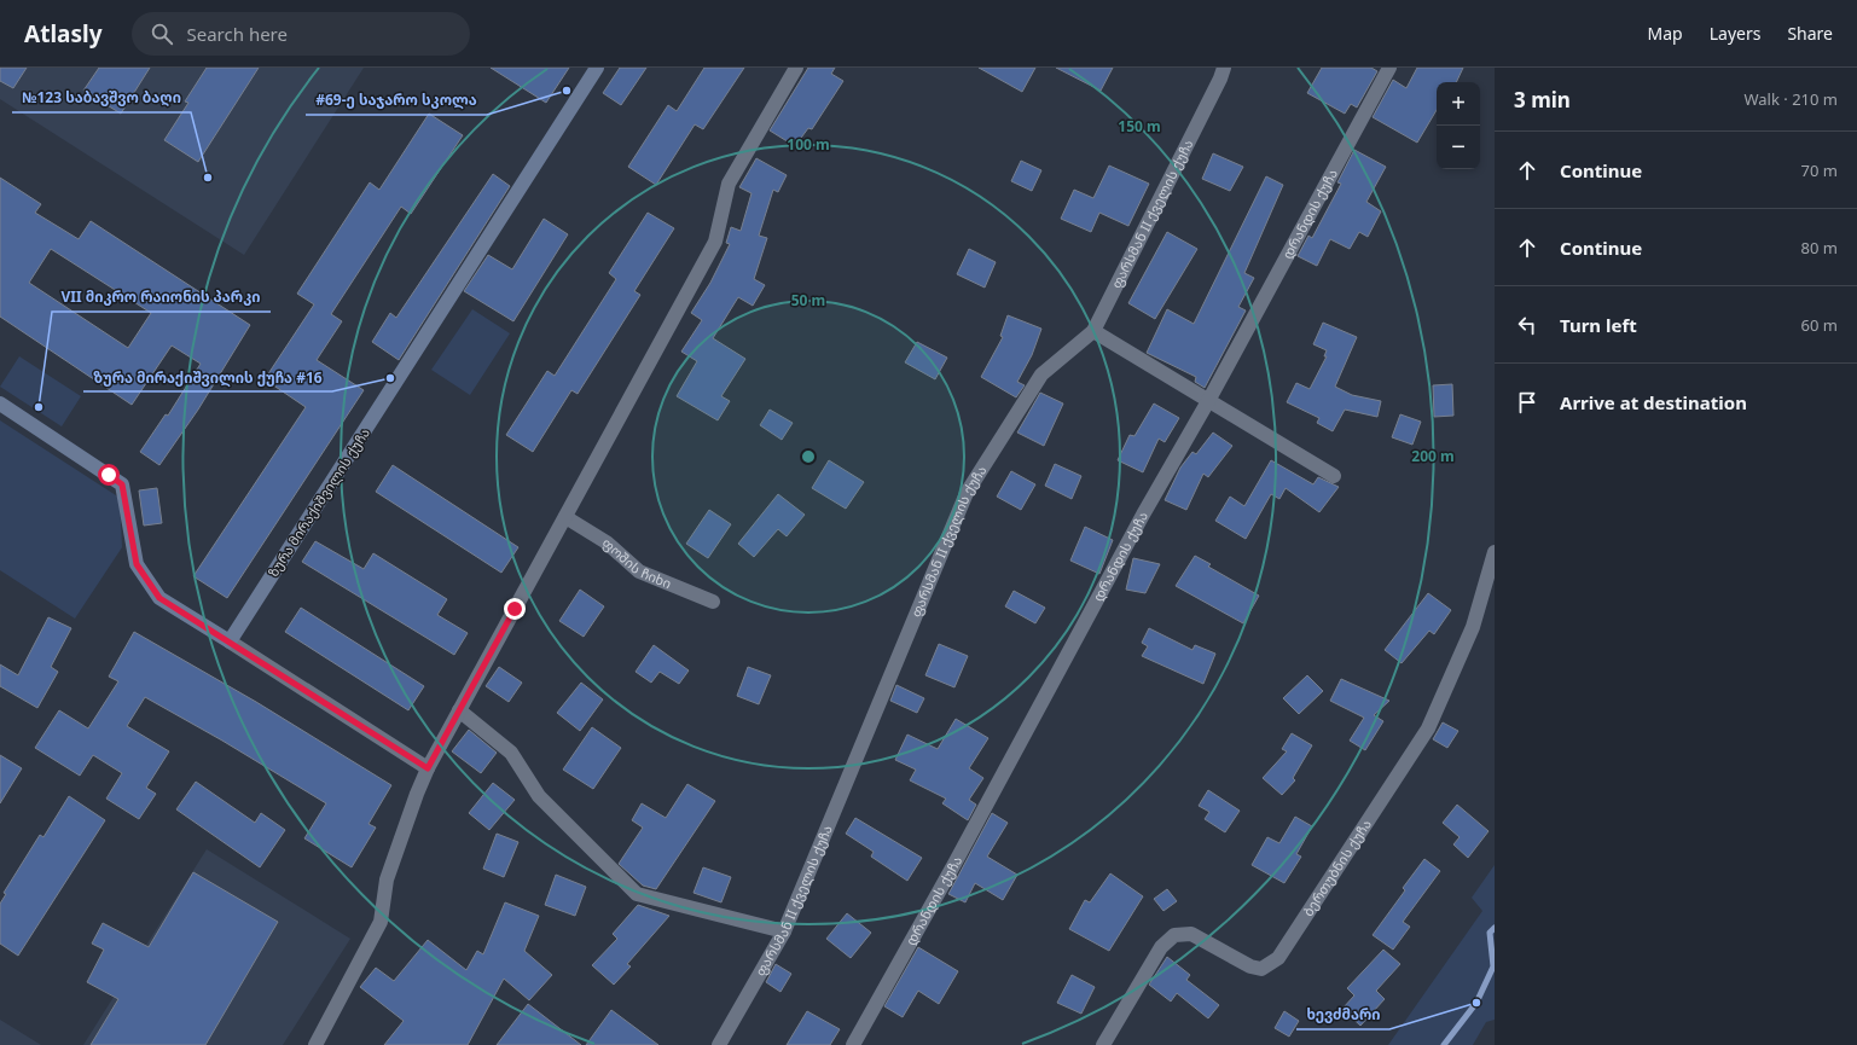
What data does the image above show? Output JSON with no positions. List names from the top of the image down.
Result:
{
  "streets": {
    "street": [
      "ფარსმან II ქველის ქუჩა",
      "დრანდის ქუჩა",
      "ზურა მირაქიშვილის ქუჩა",
      "ფოშის ჩიხი",
      "ბერთუბნის ქუჩა"
    ]
  },
  "places": [
    "#69-ე საჯარო სკოლა",
    "№123 საბავშვო ბაღი",
    "ზურა მირაქიშვილის ქუჩა #16",
    "VII მიკრო რაიონის პარკი",
    "ხევძმარი"
  ],
  "page": {
    "header": "Atlasly",
    "search": "Search here",
    "nav": ["Map", "Layers", "Share"],
    "heading": ["3 min", "Walk · 210 m"],
    "map_buttons": ["+", "−"],
    "list": [
      ["Continue", "70 m"],
      ["Continue", "80 m"],
      ["Turn left", "60 m"],
      "Arrive at destination"
    ]
  },
  "rings": [
    "150 m",
    "100 m",
    "50 m",
    "200 m"
  ]
}
